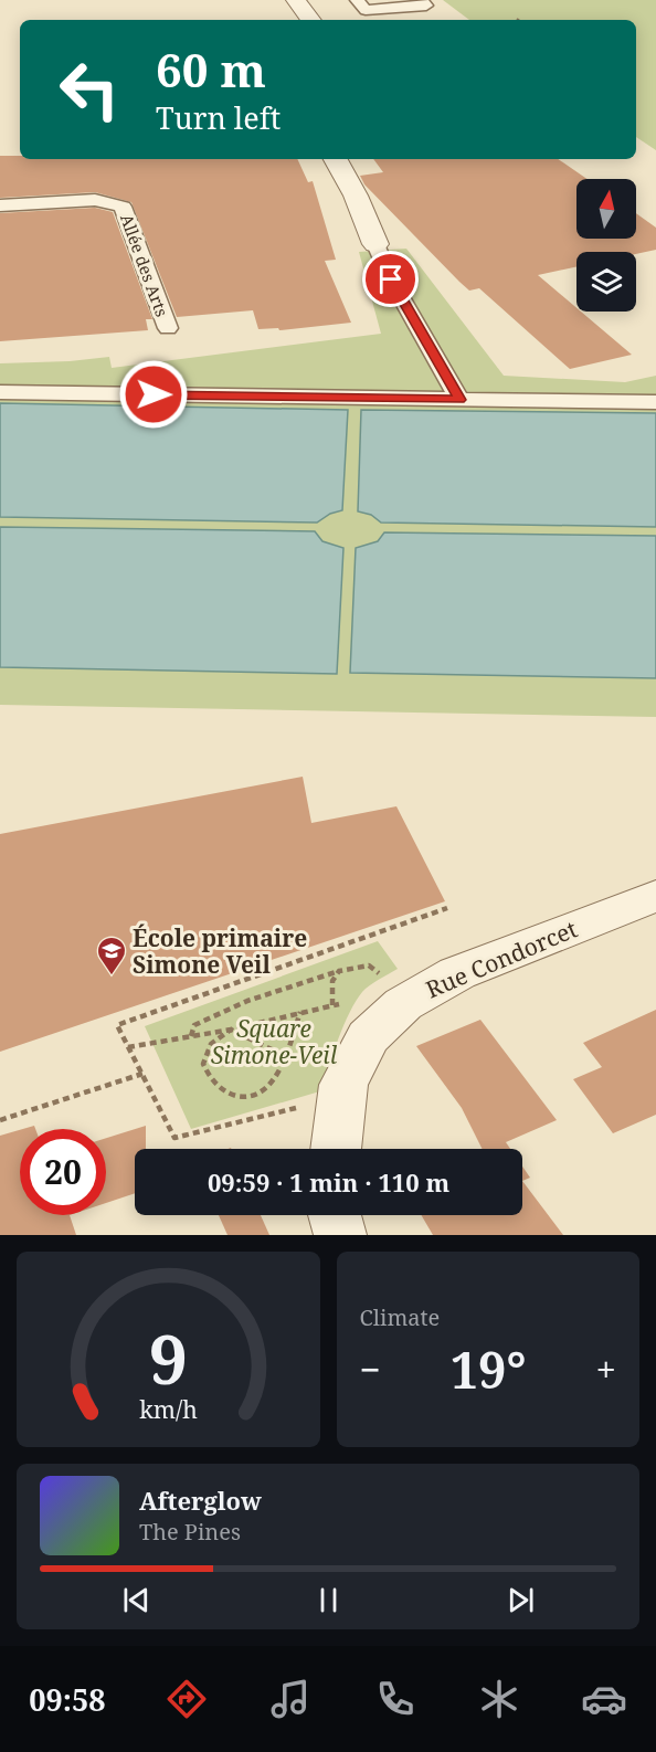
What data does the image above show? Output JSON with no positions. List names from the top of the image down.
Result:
{
  "streets": {
    "street": ["Rue Condorcet"],
    "lane": ["Allée des Arts"]
  },
  "parks": ["Square Simone-Veil"],
  "places": {
    "school or university": ["École primaire Simone Veil"]
  },
  "north": "top",
  "page": {
    "turn": ["60 m", "Turn left"],
    "limit": "20",
    "trip": "09:59 · 1 min · 110 m",
    "tile": "Climate",
    "heat": ["−", "19°", "+"],
    "song": ["Afterglow", "The Pines"],
    "tabs": "09:58",
    "gauge": ["9", "km/h"]
  }
}
